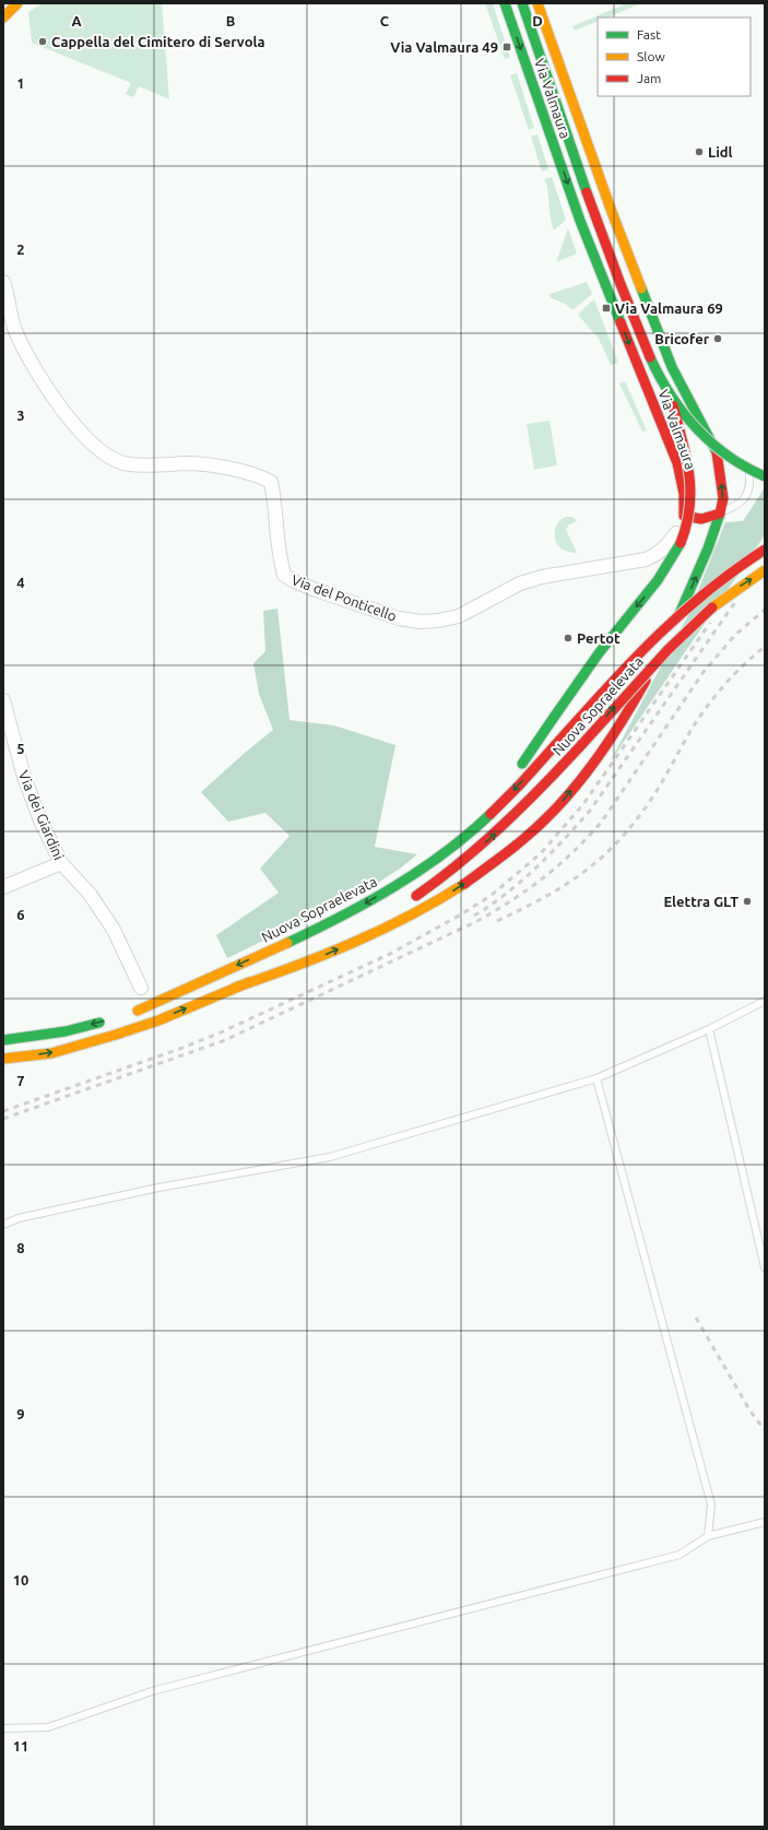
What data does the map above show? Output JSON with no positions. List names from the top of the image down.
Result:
{
  "streets": {
    "main road": ["Via Valmaura", "Nuova Sopraelevata"],
    "street": ["Via del Ponticello", "Via dei Giardini"]
  },
  "crossings": [
    ["Via Valmaura", "Via del Ponticello"]
  ],
  "places": {
    "other": [
      "Cappella del Cimitero di Servola",
      "Lidl",
      "Bricofer",
      "Pertot",
      "Elettra GLT"
    ],
    "transit": ["Via Valmaura 49", "Via Valmaura 69"]
  },
  "legend": ["Fast", "Slow", "Jam"],
  "grid": {
    "columns": [
      "A",
      "B",
      "C",
      "D"
    ],
    "rows": [
      "1",
      "2",
      "3",
      "4",
      "5",
      "6",
      "7",
      "8",
      "9",
      "10",
      "11"
    ]
  }
}
